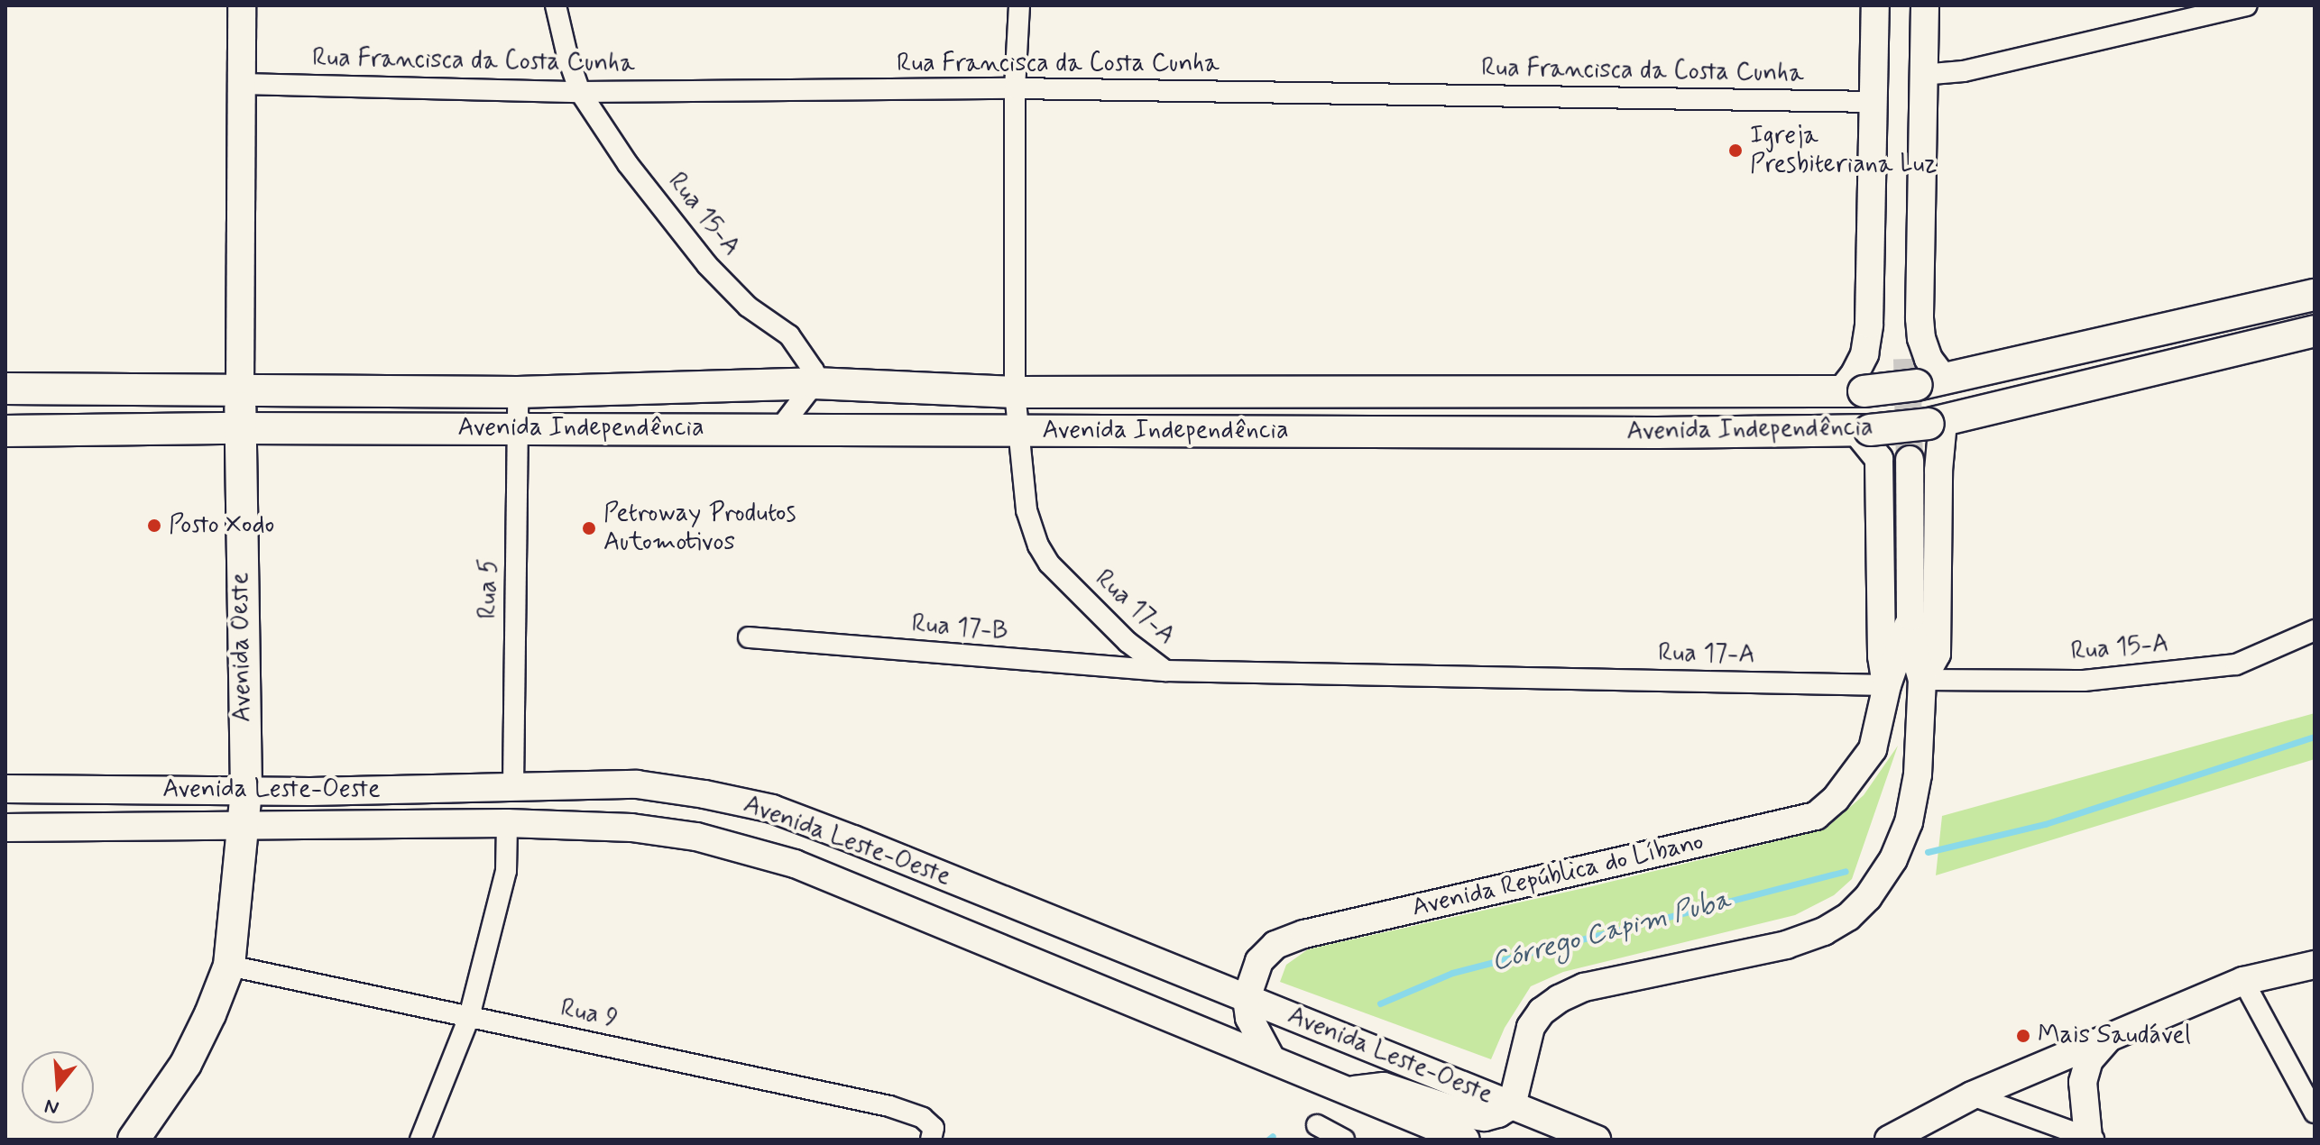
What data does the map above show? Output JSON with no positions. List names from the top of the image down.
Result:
{
  "streets": {
    "main road": [
      "Avenida Independência",
      "Avenida Oeste",
      "Avenida Leste-Oeste",
      "Avenida República do Líbano"
    ],
    "street": [
      "Rua Francisca da Costa Cunha",
      "Rua 15-A",
      "Rua 5",
      "Rua 17-A",
      "Rua 17-B",
      "Rua 9"
    ]
  },
  "crossings": [
    ["Rua Francisca da Costa Cunha", "Rua 15-A"],
    ["Rua Francisca da Costa Cunha", "Rua 17-A"],
    ["Rua Francisca da Costa Cunha", "Avenida Oeste"],
    ["Rua 15-A", "Avenida Independência"],
    ["Rua 15-A", "Avenida República do Líbano"],
    ["Avenida Independência", "Rua 5"],
    ["Avenida Independência", "Rua 17-A"],
    ["Avenida Independência", "Avenida Oeste"],
    ["Avenida Independência", "Avenida República do Líbano"],
    ["Rua 5", "Avenida Leste-Oeste"],
    ["Rua 17-A", "Rua 17-B"],
    ["Rua 17-A", "Avenida República do Líbano"],
    ["Avenida Oeste", "Avenida Leste-Oeste"],
    ["Avenida Oeste", "Rua 9"],
    ["Avenida Leste-Oeste", "Avenida República do Líbano"]
  ],
  "water": ["Córrego Capim Puba"],
  "places": [
    "Igreja Presbiteriana Luz",
    "Posto Xodo",
    "Petroway Produtos Automotivos",
    "Mais Saudável"
  ],
  "north": "bottom"
}
